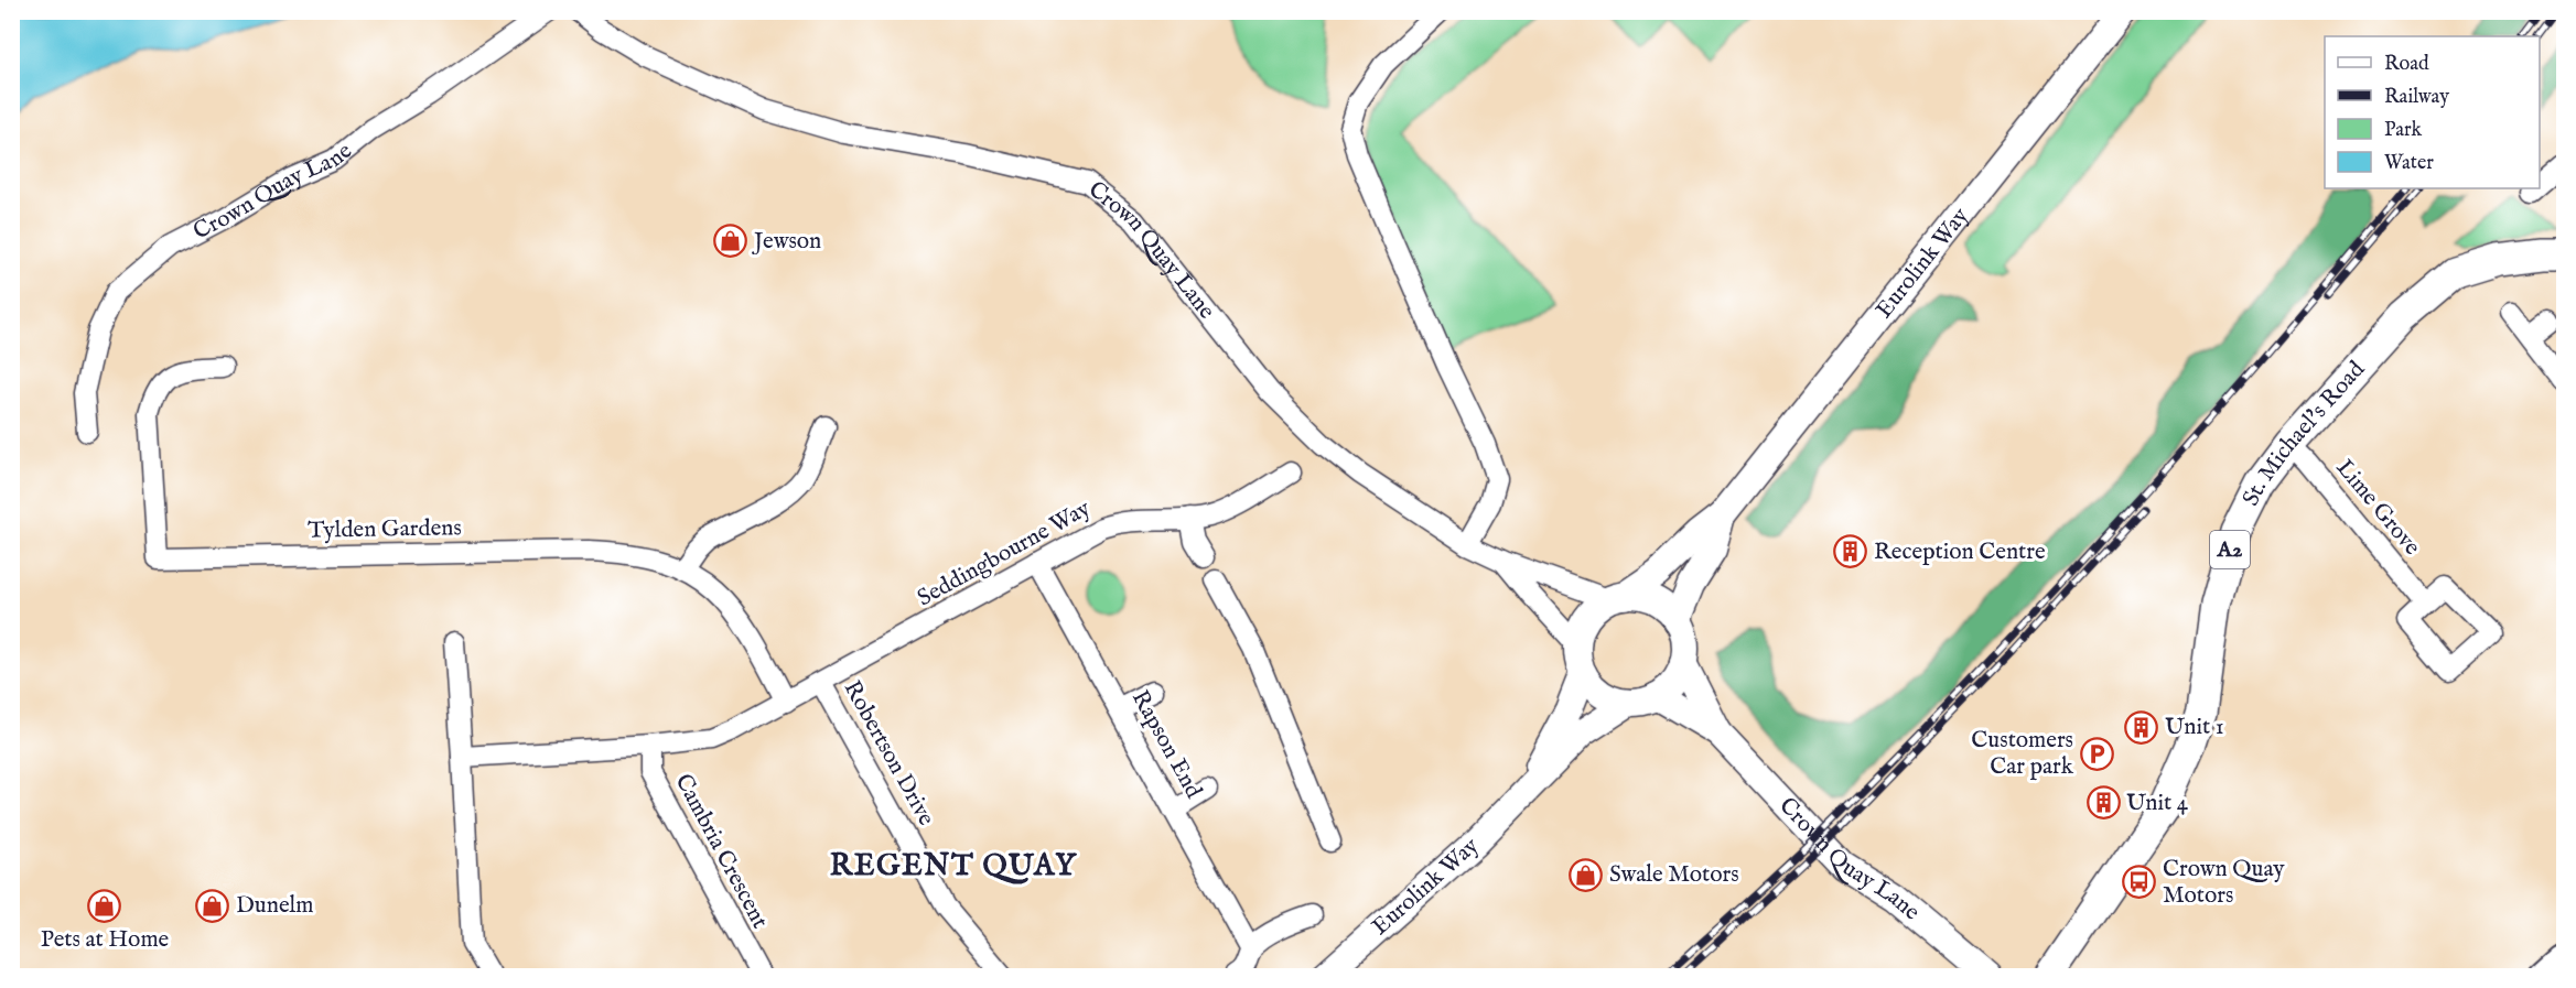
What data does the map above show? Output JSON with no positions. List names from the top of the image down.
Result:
{
  "streets": {
    "main road": [
      "Crown Quay Lane",
      "Eurolink Way",
      "St. Michael's Road",
      "A2"
    ],
    "street": [
      "Lime Grove",
      "Tylden Gardens",
      "Seddingbourne Way",
      "Rapson End",
      "Robertson Drive",
      "Cambria Crescent"
    ]
  },
  "crossings": [
    ["Crown Quay Lane", "Eurolink Way"],
    ["St. Michael's Road", "Lime Grove"],
    ["Tylden Gardens", "Cambria Crescent"],
    ["Seddingbourne Way", "Rapson End"],
    ["Seddingbourne Way", "Robertson Drive"],
    ["Seddingbourne Way", "Cambria Crescent"],
    ["Robertson Drive", "Cambria Crescent"]
  ],
  "districts": ["REGENT QUAY"],
  "places": {
    "shop": [
      "Jewson",
      "Swale Motors",
      "Pets at Home",
      "Dunelm"
    ],
    "building": ["Reception Centre", "Unit 1", "Unit 4"],
    "parking": ["Customers Car park"],
    "bus stop": ["Crown Quay Motors"]
  },
  "legend": [
    "Road",
    "Railway",
    "Park",
    "Water"
  ]
}
